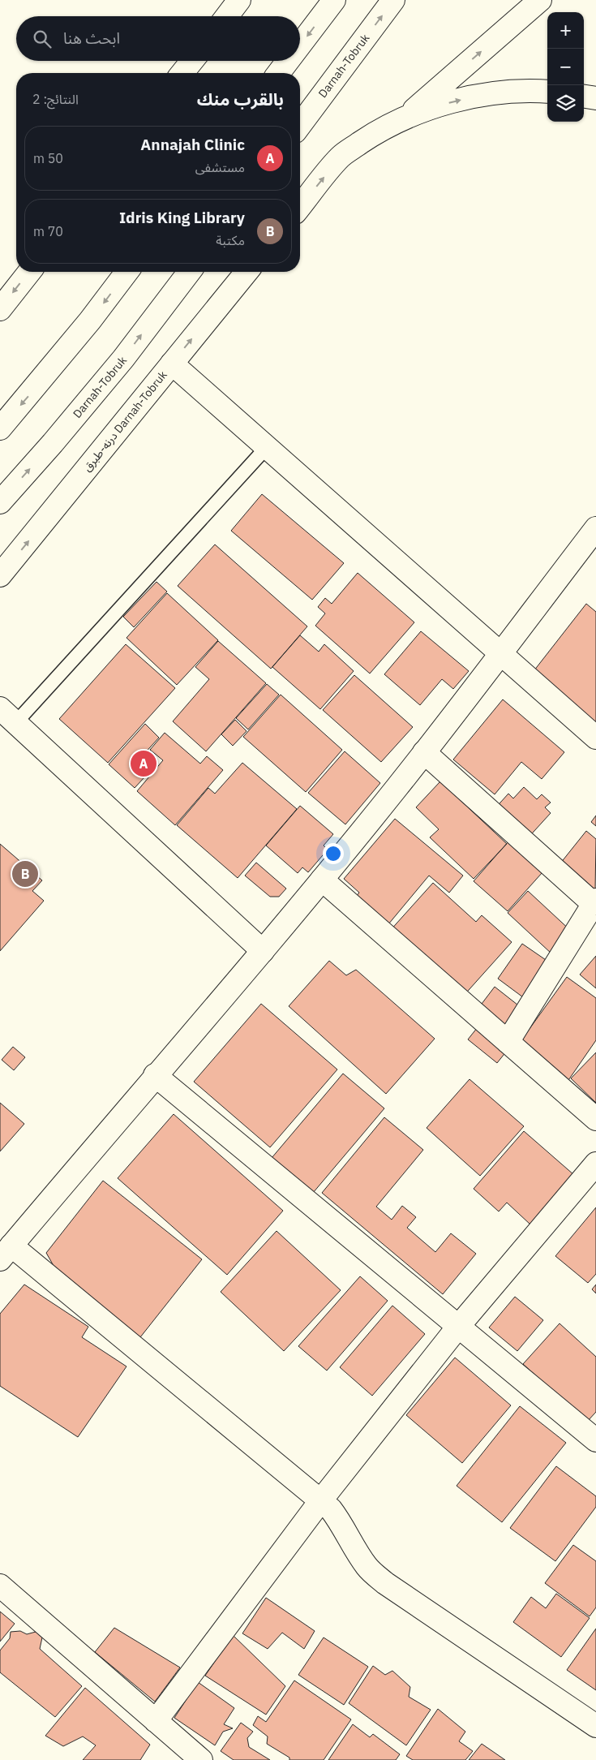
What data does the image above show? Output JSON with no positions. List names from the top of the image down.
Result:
{
  "streets": {
    "main road": ["Darnah-Tobruk", "درنه-طبرق Darnah-Tobruk"]
  },
  "page": {
    "map_buttons": ["+", "−"],
    "search": "ابحث هنا",
    "heading": ["بالقرب منك", "النتائج: 2"],
    "list": [
      {
        "mark": "A",
        "name": "Annajah Clinic",
        "note": "مستشفى",
        "value": "50 m"
      },
      {
        "mark": "B",
        "name": "Idris King Library",
        "note": "مكتبة",
        "value": "70 m"
      }
    ],
    "pins": ["A", "B"]
  }
}
